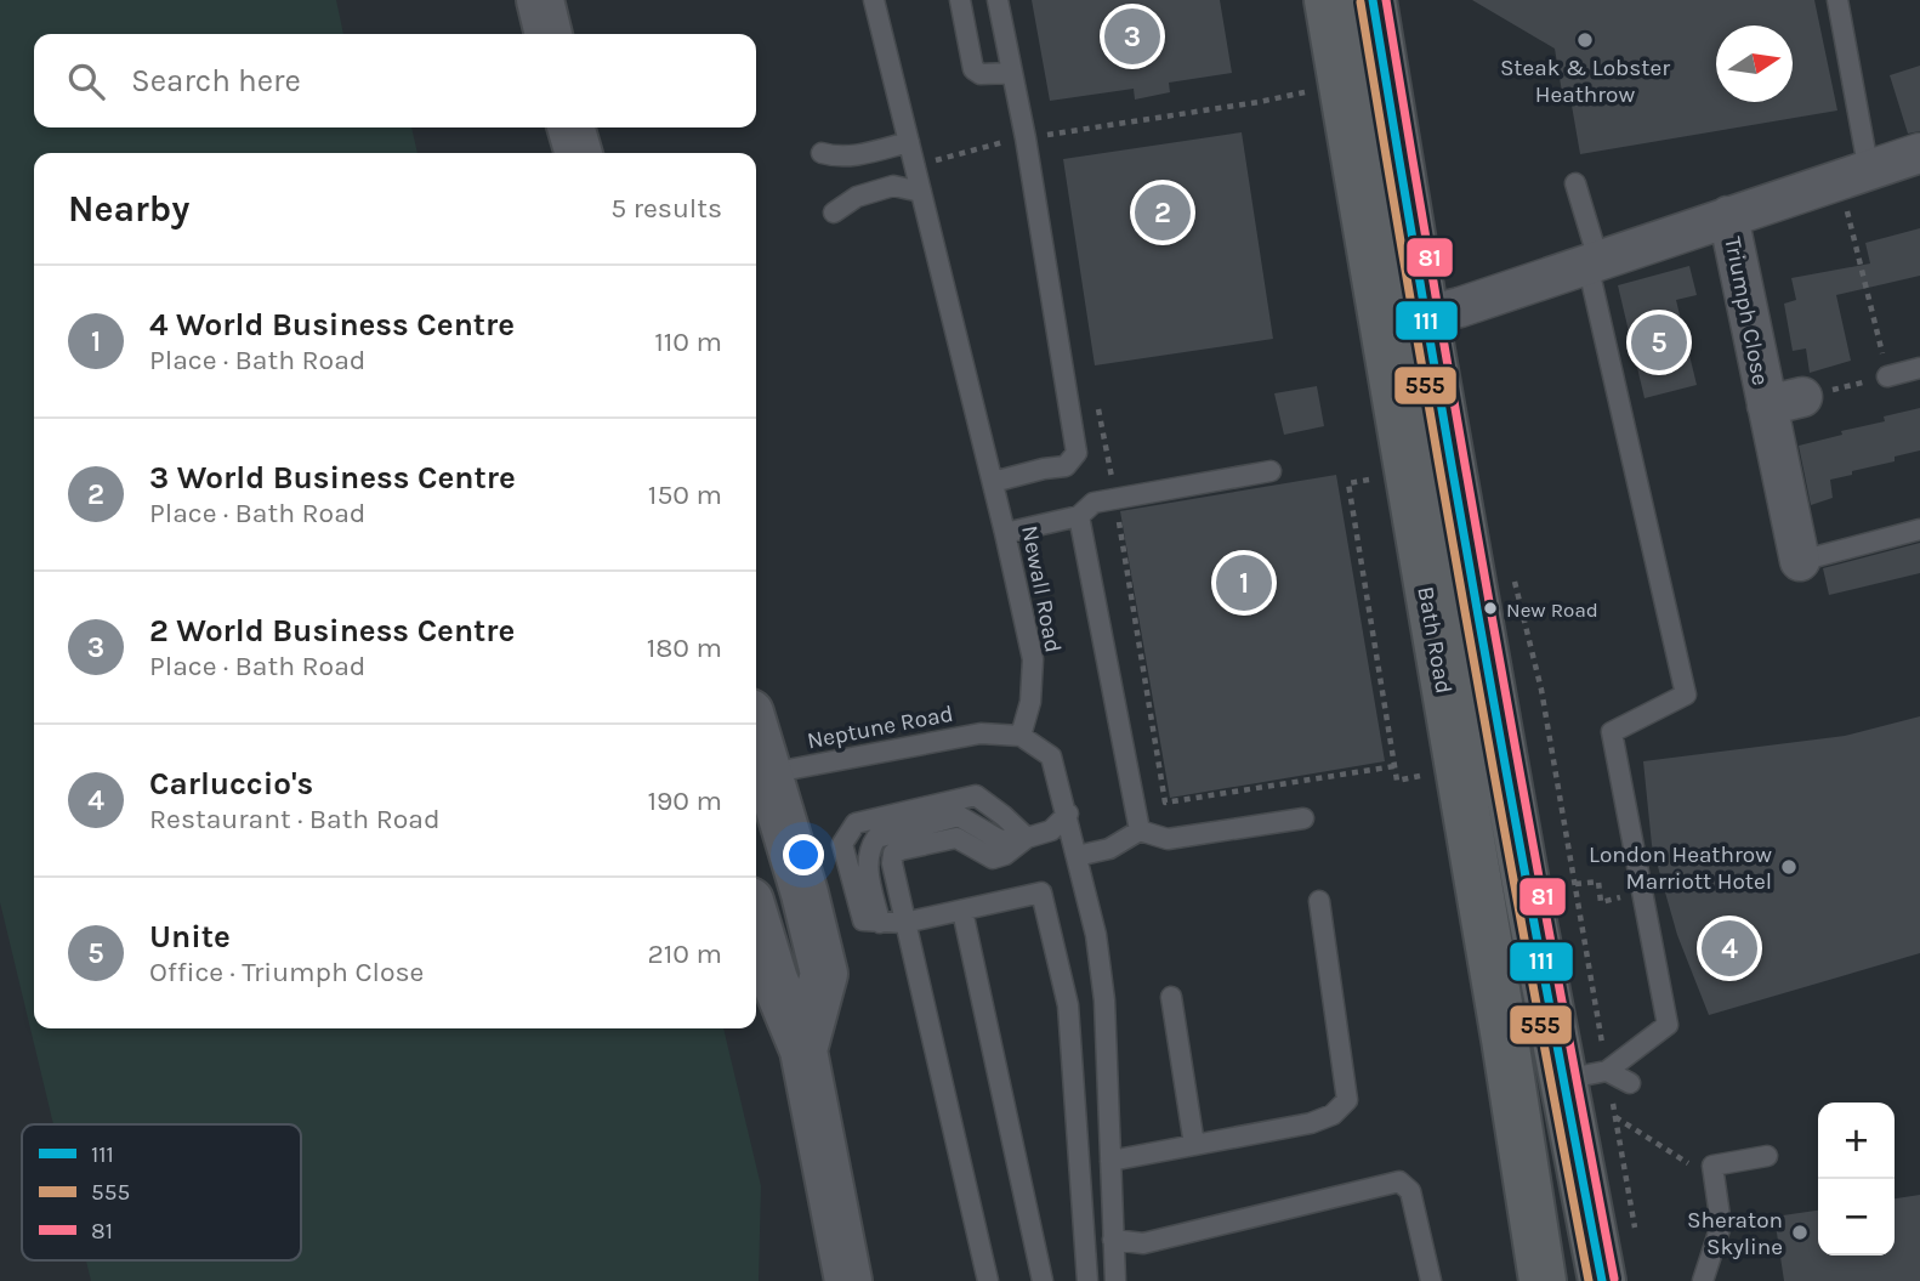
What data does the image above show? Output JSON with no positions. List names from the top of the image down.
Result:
{
  "streets": {
    "highway": ["Bath Road"],
    "street": ["Triumph Close"],
    "lane": ["Newall Road", "Neptune Road"]
  },
  "crossings": [
    ["Newall Road", "Neptune Road"]
  ],
  "places": [
    "Steak & Lobster Heathrow",
    "New Road",
    "London Heathrow Marriott Hotel",
    "Sheraton Skyline"
  ],
  "lines": ["transit line 111", "transit line 81", "transit line 555"],
  "legend": ["111", "555", "81"],
  "north": "right",
  "page": {
    "pins": [
      "3",
      "2",
      "5",
      "1",
      "4"
    ],
    "search": "Search here",
    "heading": ["Nearby", "5 results"],
    "list": [
      {
        "mark": "1",
        "name": "4 World Business Centre",
        "note": "Place · Bath Road",
        "value": "110 m"
      },
      {
        "mark": "2",
        "name": "3 World Business Centre",
        "note": "Place · Bath Road",
        "value": "150 m"
      },
      {
        "mark": "3",
        "name": "2 World Business Centre",
        "note": "Place · Bath Road",
        "value": "180 m"
      },
      {
        "mark": "4",
        "name": "Carluccio's",
        "note": "Restaurant · Bath Road",
        "value": "190 m"
      },
      {
        "mark": "5",
        "name": "Unite",
        "note": "Office · Triumph Close",
        "value": "210 m"
      }
    ],
    "map_buttons": ["+", "−"]
  }
}
